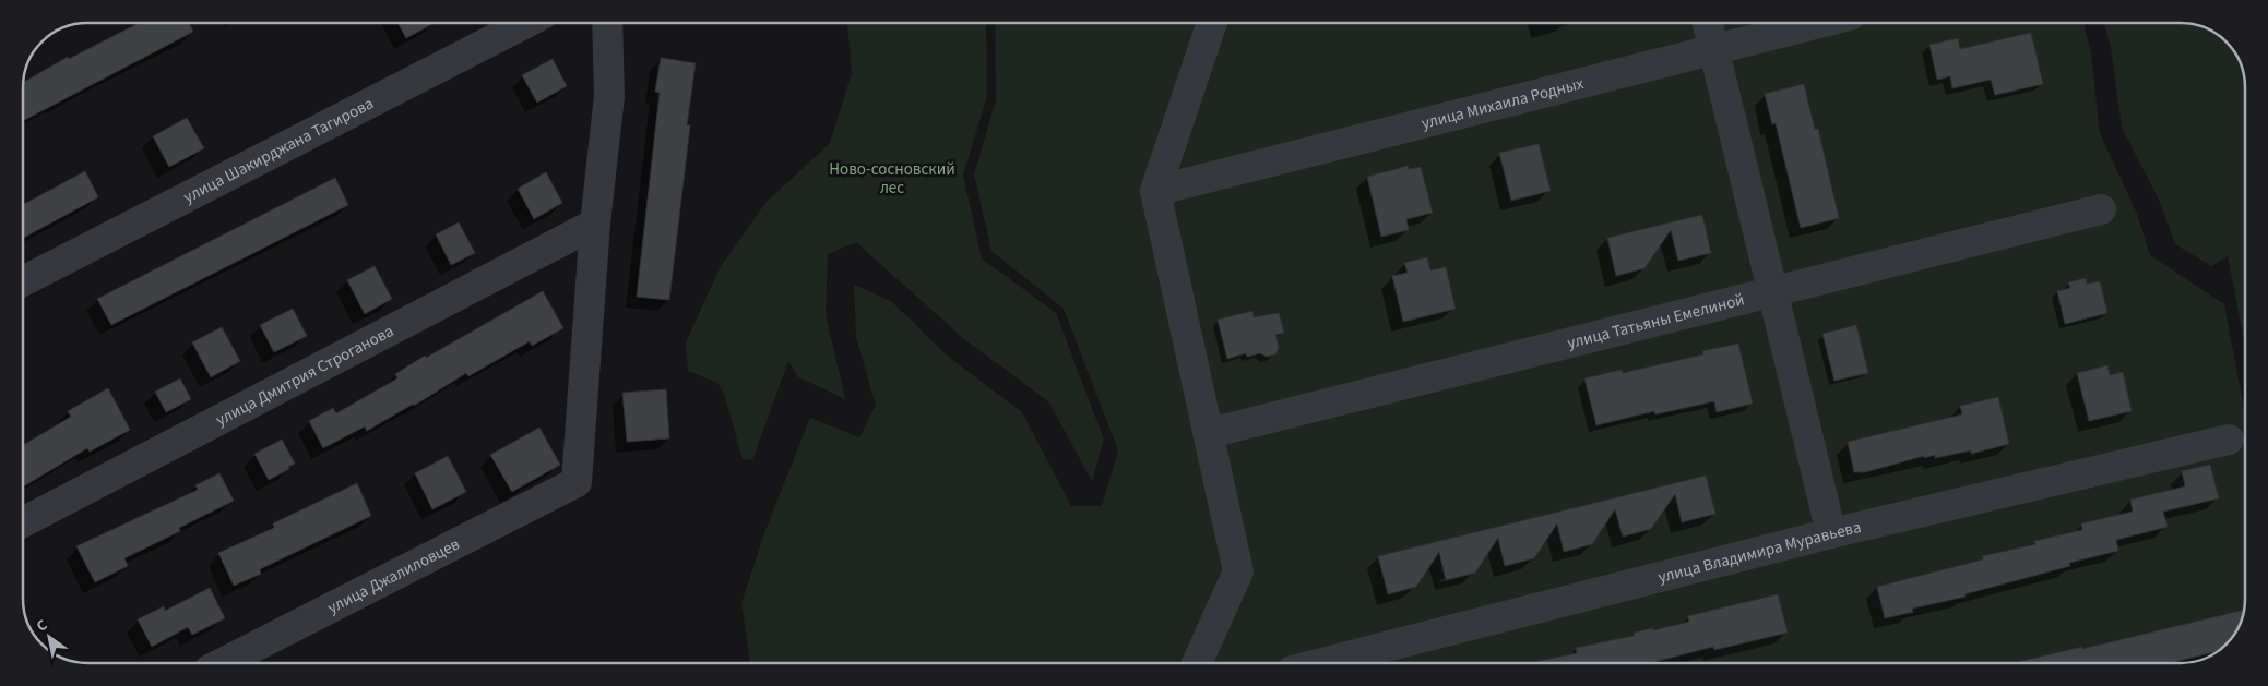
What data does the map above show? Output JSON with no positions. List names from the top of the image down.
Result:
{
  "streets": {
    "street": [
      "улица Михаила Родных",
      "улица Шакирджана Тагирова",
      "улица Татьяны Емелиной",
      "улица Дмитрия Строганова",
      "улица Владимира Муравьева",
      "улица Джалиловцев"
    ]
  },
  "crossings": [
    ["улица Дмитрия Строганова", "улица Джалиловцев"]
  ],
  "parks": ["Ново-сосновский лес"],
  "north": "top left"
}
